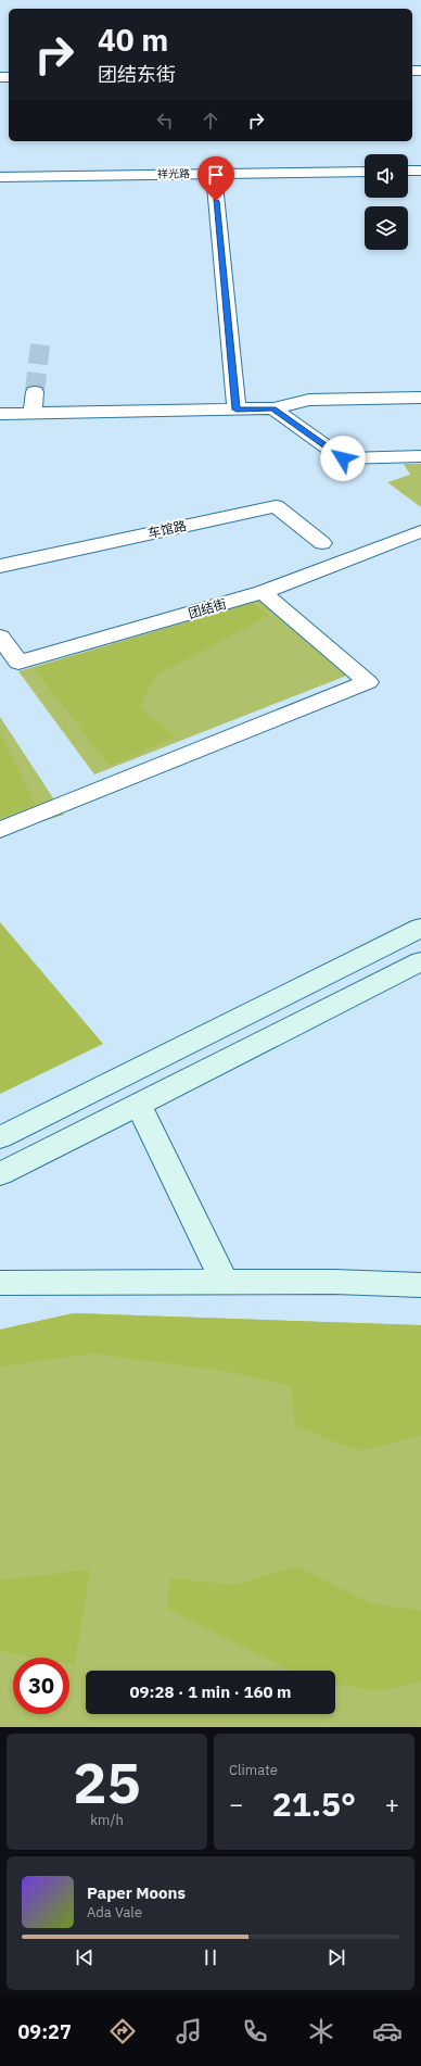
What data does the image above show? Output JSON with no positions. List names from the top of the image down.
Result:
{
  "streets": {
    "street": ["祥光路", "车馆路", "团结街"]
  },
  "page": {
    "turn": ["40 m", "团结东街"],
    "limit": "30",
    "trip": "09:28 · 1 min · 160 m",
    "tile": [
      ["25", "km/h"],
      "Climate"
    ],
    "heat": ["−", "21.5°", "+"],
    "song": ["Paper Moons", "Ada Vale"],
    "tabs": "09:27"
  }
}
